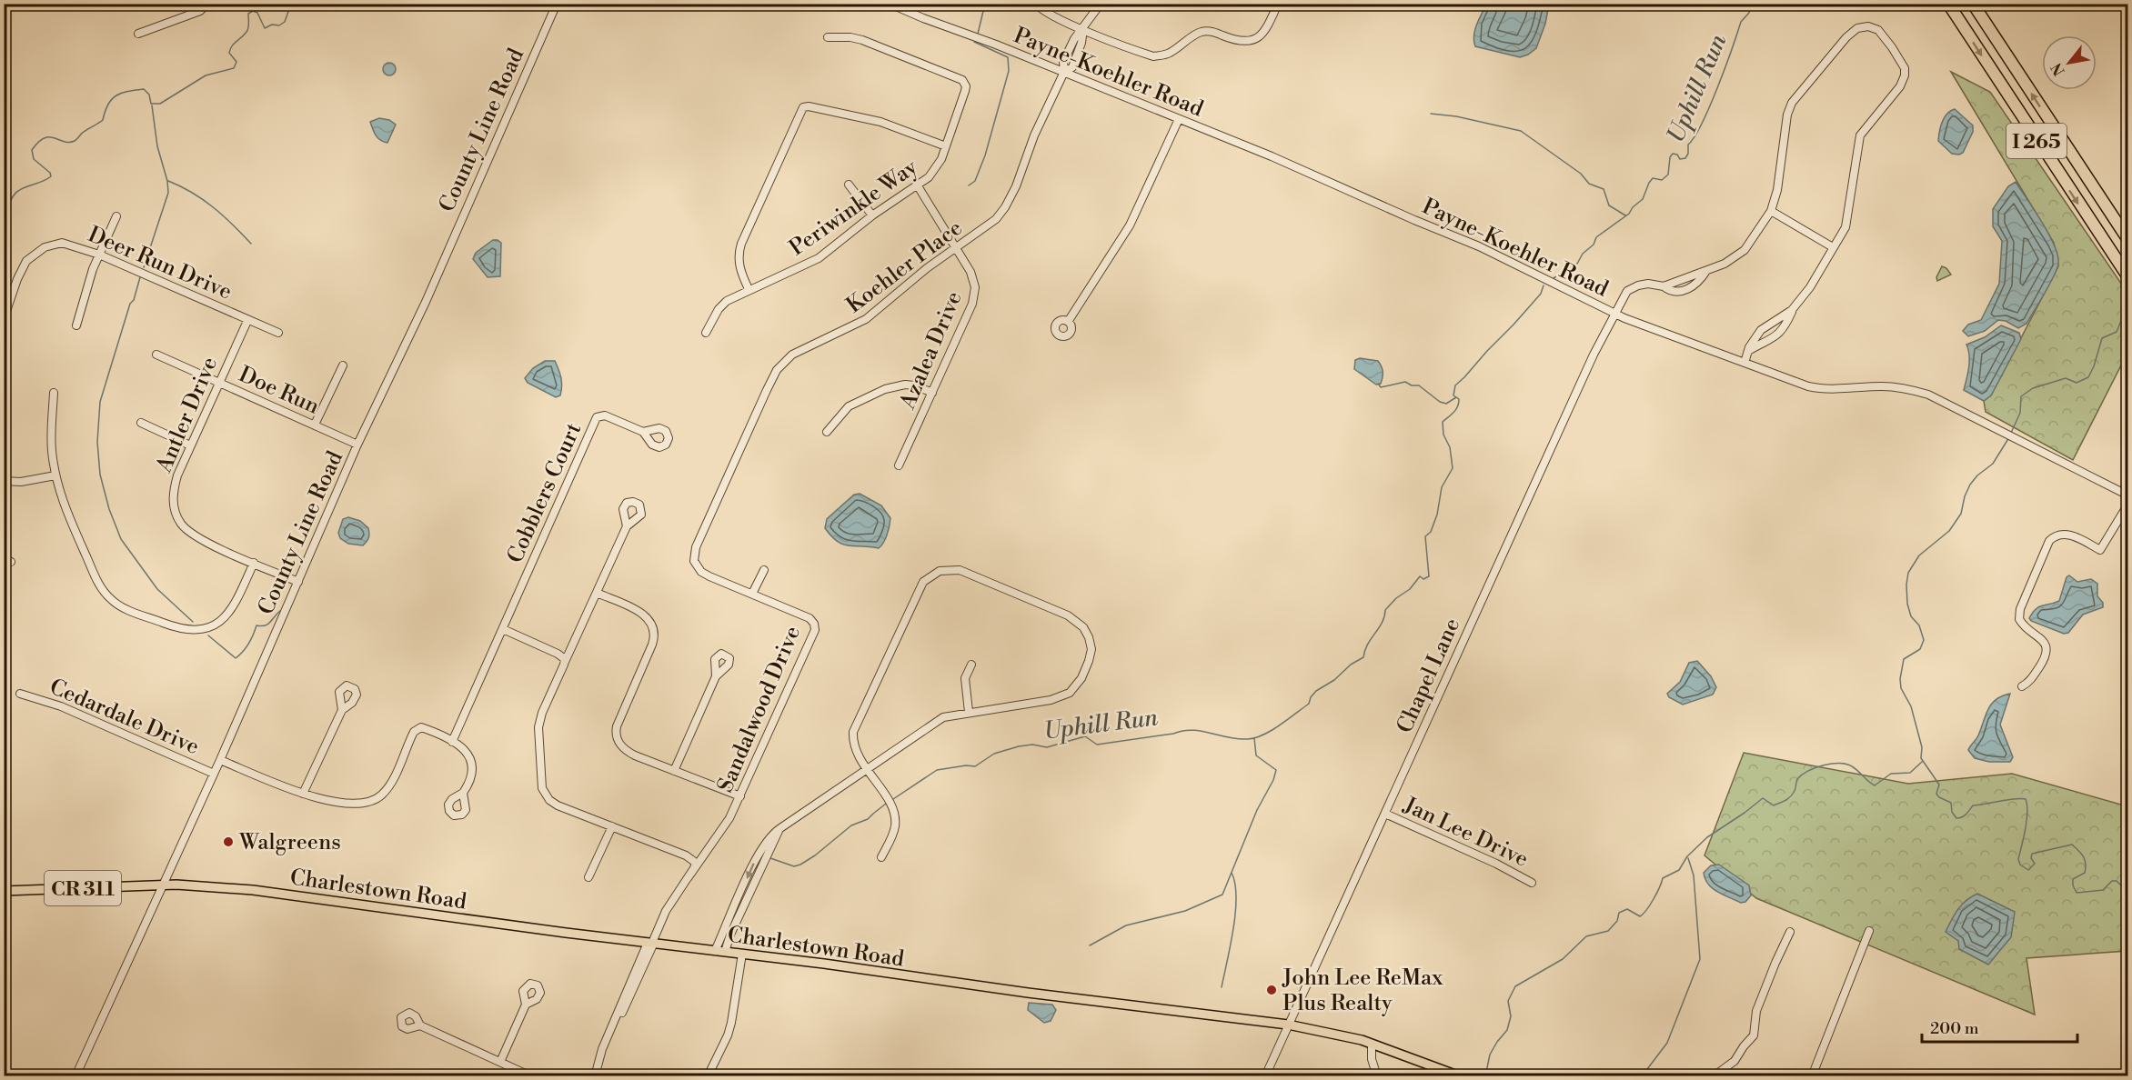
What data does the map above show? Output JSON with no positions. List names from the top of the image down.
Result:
{
  "streets": {
    "highway": ["I 265"],
    "main road": ["CR 311", "Charlestown Road"],
    "street": [
      "Payne-Koehler Road",
      "County Line Road",
      "Periwinkle Way",
      "Deer Run Drive",
      "Koehler Place",
      "Azalea Drive",
      "Doe Run",
      "Antler Drive",
      "Cobblers Court",
      "Chapel Lane",
      "Sandalwood Drive",
      "Cedardale Drive",
      "Jan Lee Drive"
    ]
  },
  "crossings": [
    ["Payne-Koehler Road", "Koehler Place"],
    ["Payne-Koehler Road", "Chapel Lane"],
    ["County Line Road", "Doe Run"],
    ["County Line Road", "Antler Drive"],
    ["County Line Road", "Cedardale Drive"],
    ["County Line Road", "CR 311"],
    ["County Line Road", "Charlestown Road"],
    ["Periwinkle Way", "Azalea Drive"],
    ["Deer Run Drive", "Antler Drive"],
    ["Koehler Place", "Azalea Drive"],
    ["Koehler Place", "Sandalwood Drive"],
    ["Doe Run", "Antler Drive"],
    ["Chapel Lane", "Jan Lee Drive"],
    ["Chapel Lane", "Charlestown Road"],
    ["Sandalwood Drive", "Charlestown Road"],
    ["CR 311", "Charlestown Road"]
  ],
  "water": ["Uphill Run"],
  "places": ["Walgreens", "John Lee ReMax Plus Realty"],
  "scale_bar": "200 m",
  "north": "bottom left"
}
